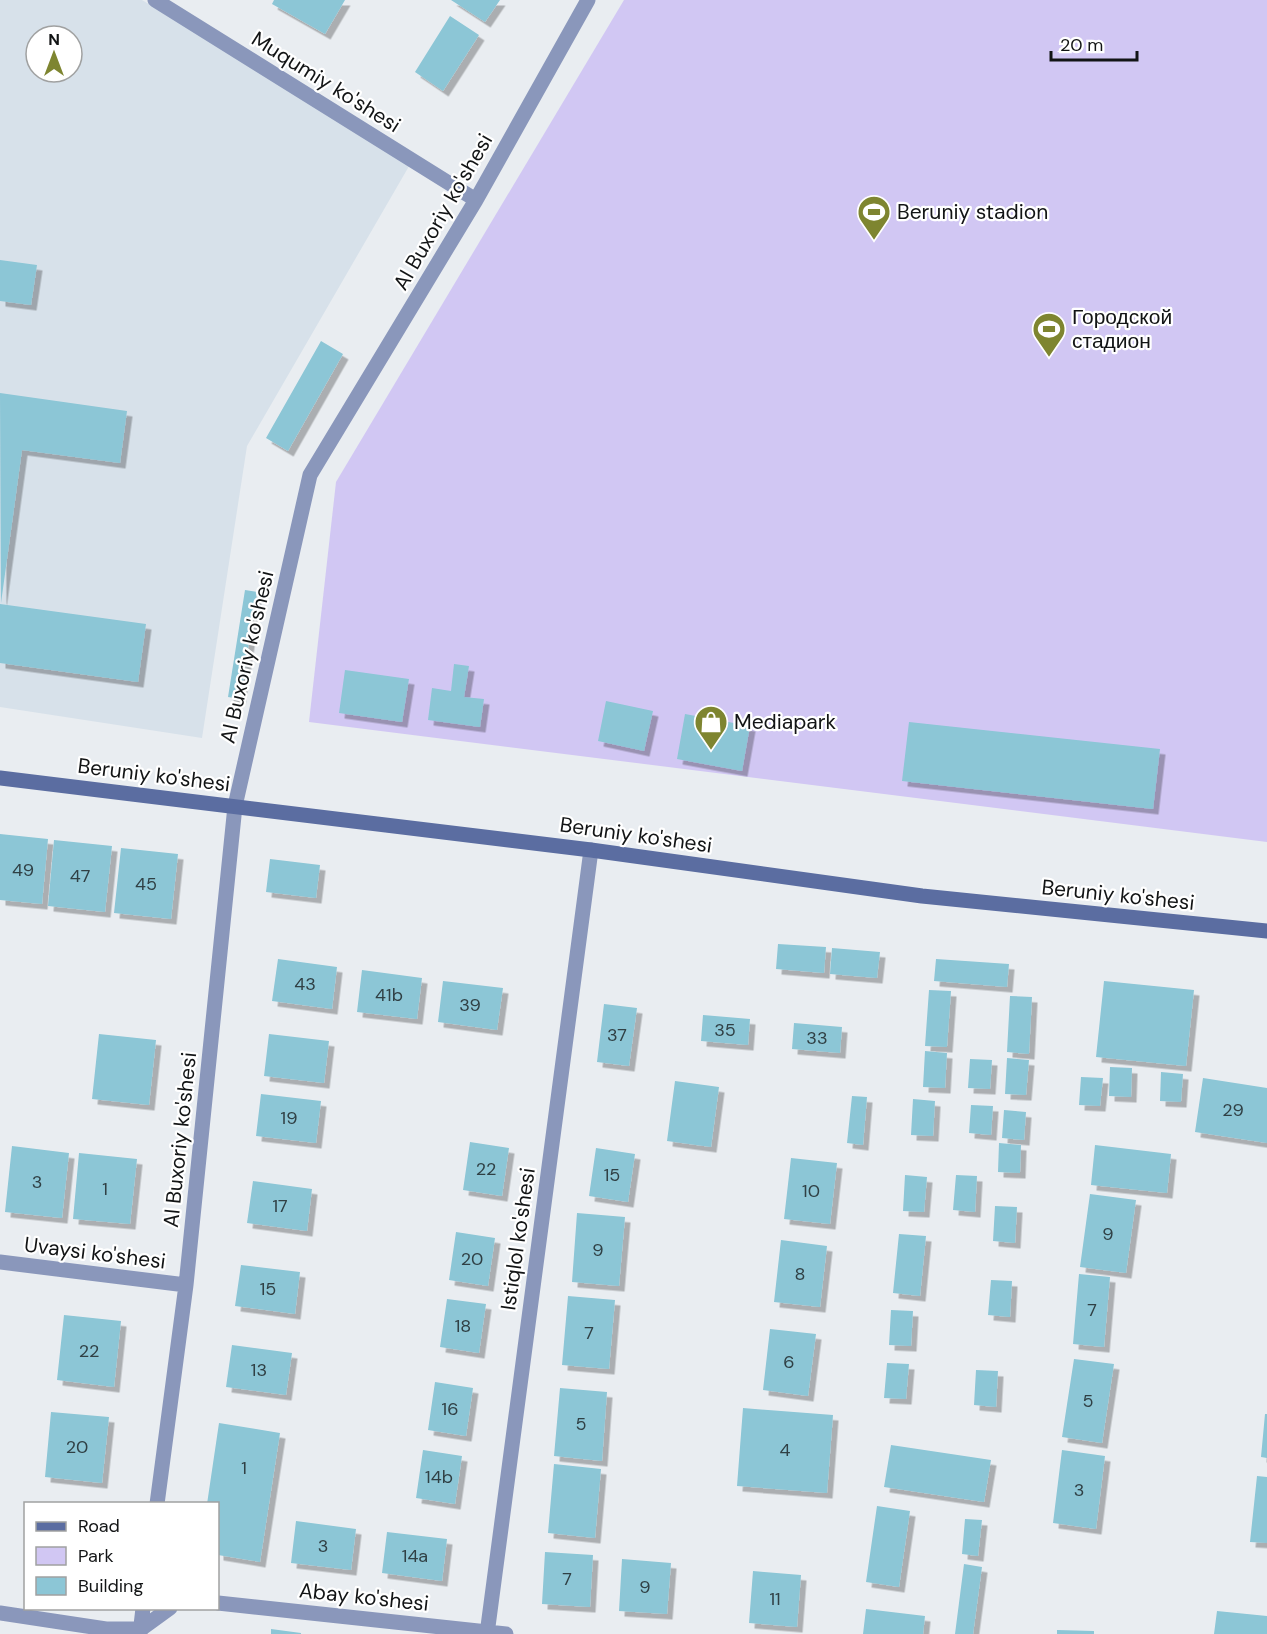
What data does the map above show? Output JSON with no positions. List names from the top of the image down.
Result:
{
  "streets": {
    "street": [
      "Muqumiy ko'shesi",
      "Al Buxoriy ko'shesi",
      "Beruniy ko'shesi",
      "Istiqlol ko'shesi",
      "Uvaysi ko'shesi",
      "Abay ko'shesi"
    ]
  },
  "crossings": [
    ["Muqumiy ko'shesi", "Al Buxoriy ko'shesi"],
    ["Al Buxoriy ko'shesi", "Beruniy ko'shesi"],
    ["Al Buxoriy ko'shesi", "Uvaysi ko'shesi"],
    ["Beruniy ko'shesi", "Istiqlol ko'shesi"],
    ["Istiqlol ko'shesi", "Abay ko'shesi"]
  ],
  "places": {
    "sports": ["Beruniy stadion", "Городской стадион"],
    "shop": ["Mediapark"]
  },
  "house_numbers": [
    "49",
    "47",
    "45",
    "43",
    "41b",
    "39",
    "35",
    "37",
    "33",
    "29",
    "19",
    "22",
    "15",
    "3",
    "1",
    "10",
    "17",
    "9",
    "9",
    "20",
    "8",
    "15",
    "7",
    "18",
    "7",
    "22",
    "6",
    "13",
    "5",
    "16",
    "5",
    "20",
    "4",
    "1",
    "14b",
    "3",
    "3",
    "14a",
    "7",
    "9",
    "11"
  ],
  "legend": ["Road", "Park", "Building"],
  "scale_bar": "20 m",
  "north": "top"
}
